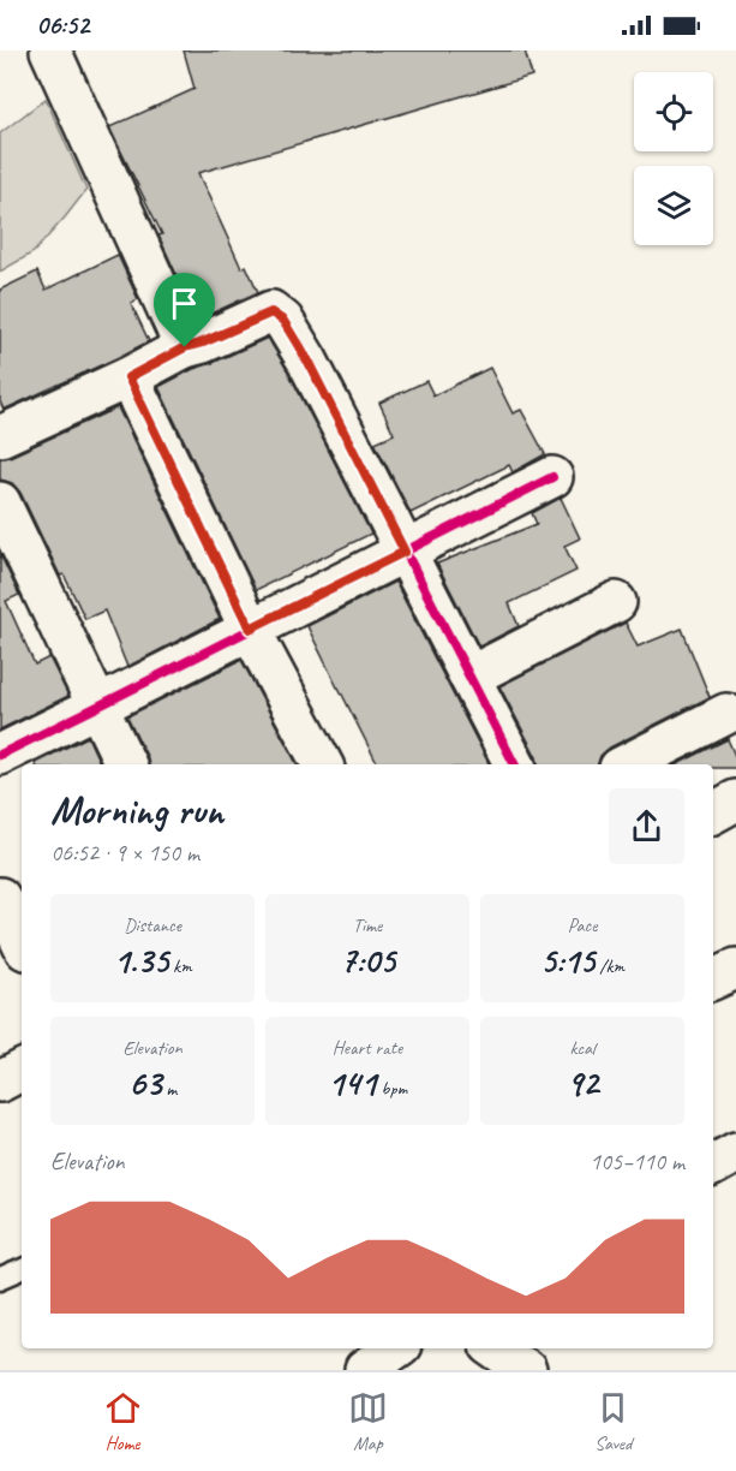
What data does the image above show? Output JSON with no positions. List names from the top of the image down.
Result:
{
  "page": {
    "status": "06:52",
    "heading": ["Morning run", "06:52 · 9 × 150 m"],
    "stats": [
      ["Distance", "1.35 km"],
      ["Time", "7:05"],
      ["Pace", "5:15 /km"],
      ["Elevation", "63 m"],
      ["Heart rate", "141 bpm"],
      ["kcal", "92"]
    ],
    "chart": ["Elevation", "105–110 m"],
    "tabs": ["Home", "Map", "Saved"]
  }
}
